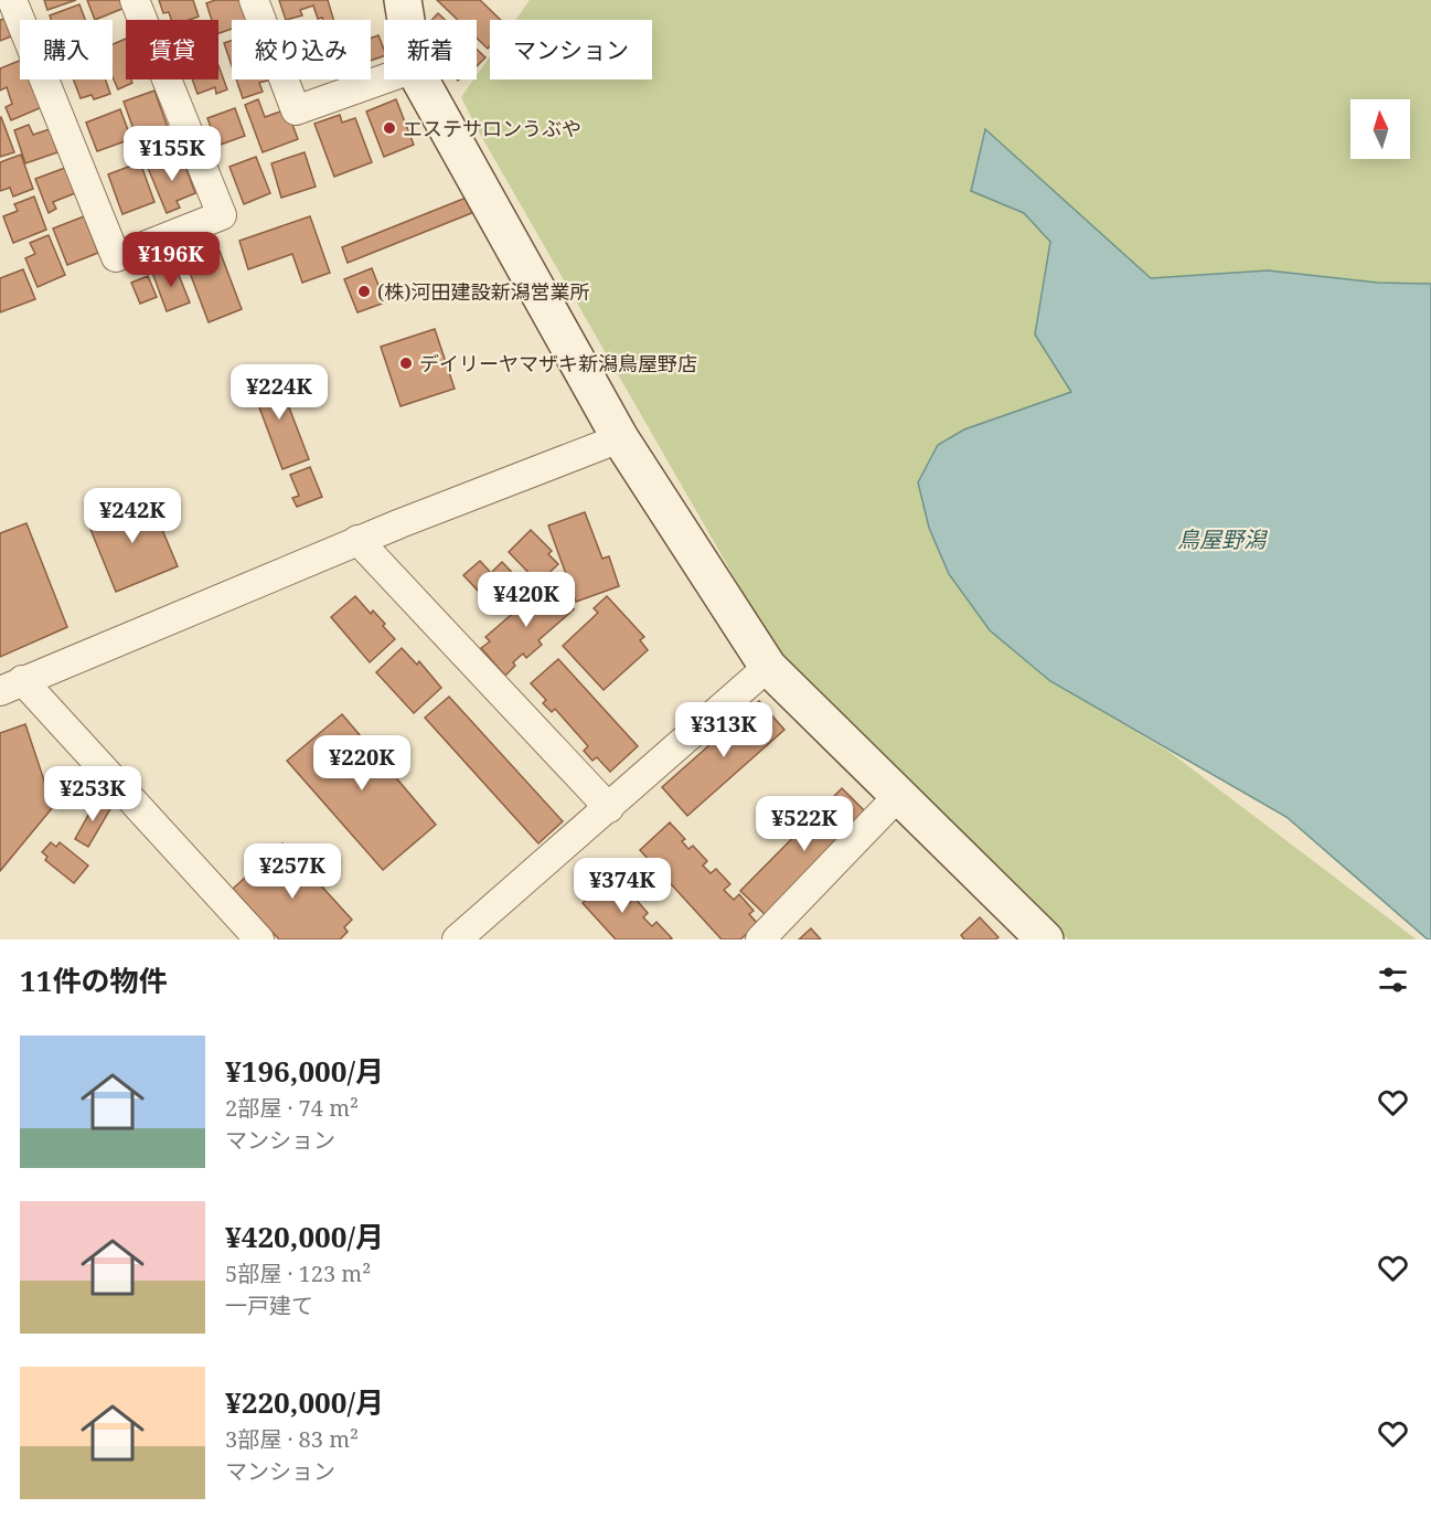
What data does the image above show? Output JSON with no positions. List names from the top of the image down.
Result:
{
  "water": ["鳥屋野潟"],
  "places": ["エステサロンうぶや", "(株)河田建設新潟営業所", "デイリーヤマザキ新潟鳥屋野店"],
  "north": "top",
  "page": {
    "chip": [
      "購入",
      "賃貸",
      "絞り込み",
      "新着",
      "マンション"
    ],
    "price": [
      "¥155K",
      "¥196K",
      "¥224K",
      "¥242K",
      "¥420K",
      "¥313K",
      "¥220K",
      "¥253K",
      "¥522K",
      "¥257K",
      "¥374K"
    ],
    "heading": "11件の物件",
    "list": [
      {
        "name": "¥196,000/月",
        "note": "2部屋 · 74 m² · マンション"
      },
      {
        "name": "¥420,000/月",
        "note": "5部屋 · 123 m² · 一戸建て"
      },
      {
        "name": "¥220,000/月",
        "note": "3部屋 · 83 m² · マンション"
      }
    ]
  }
}
